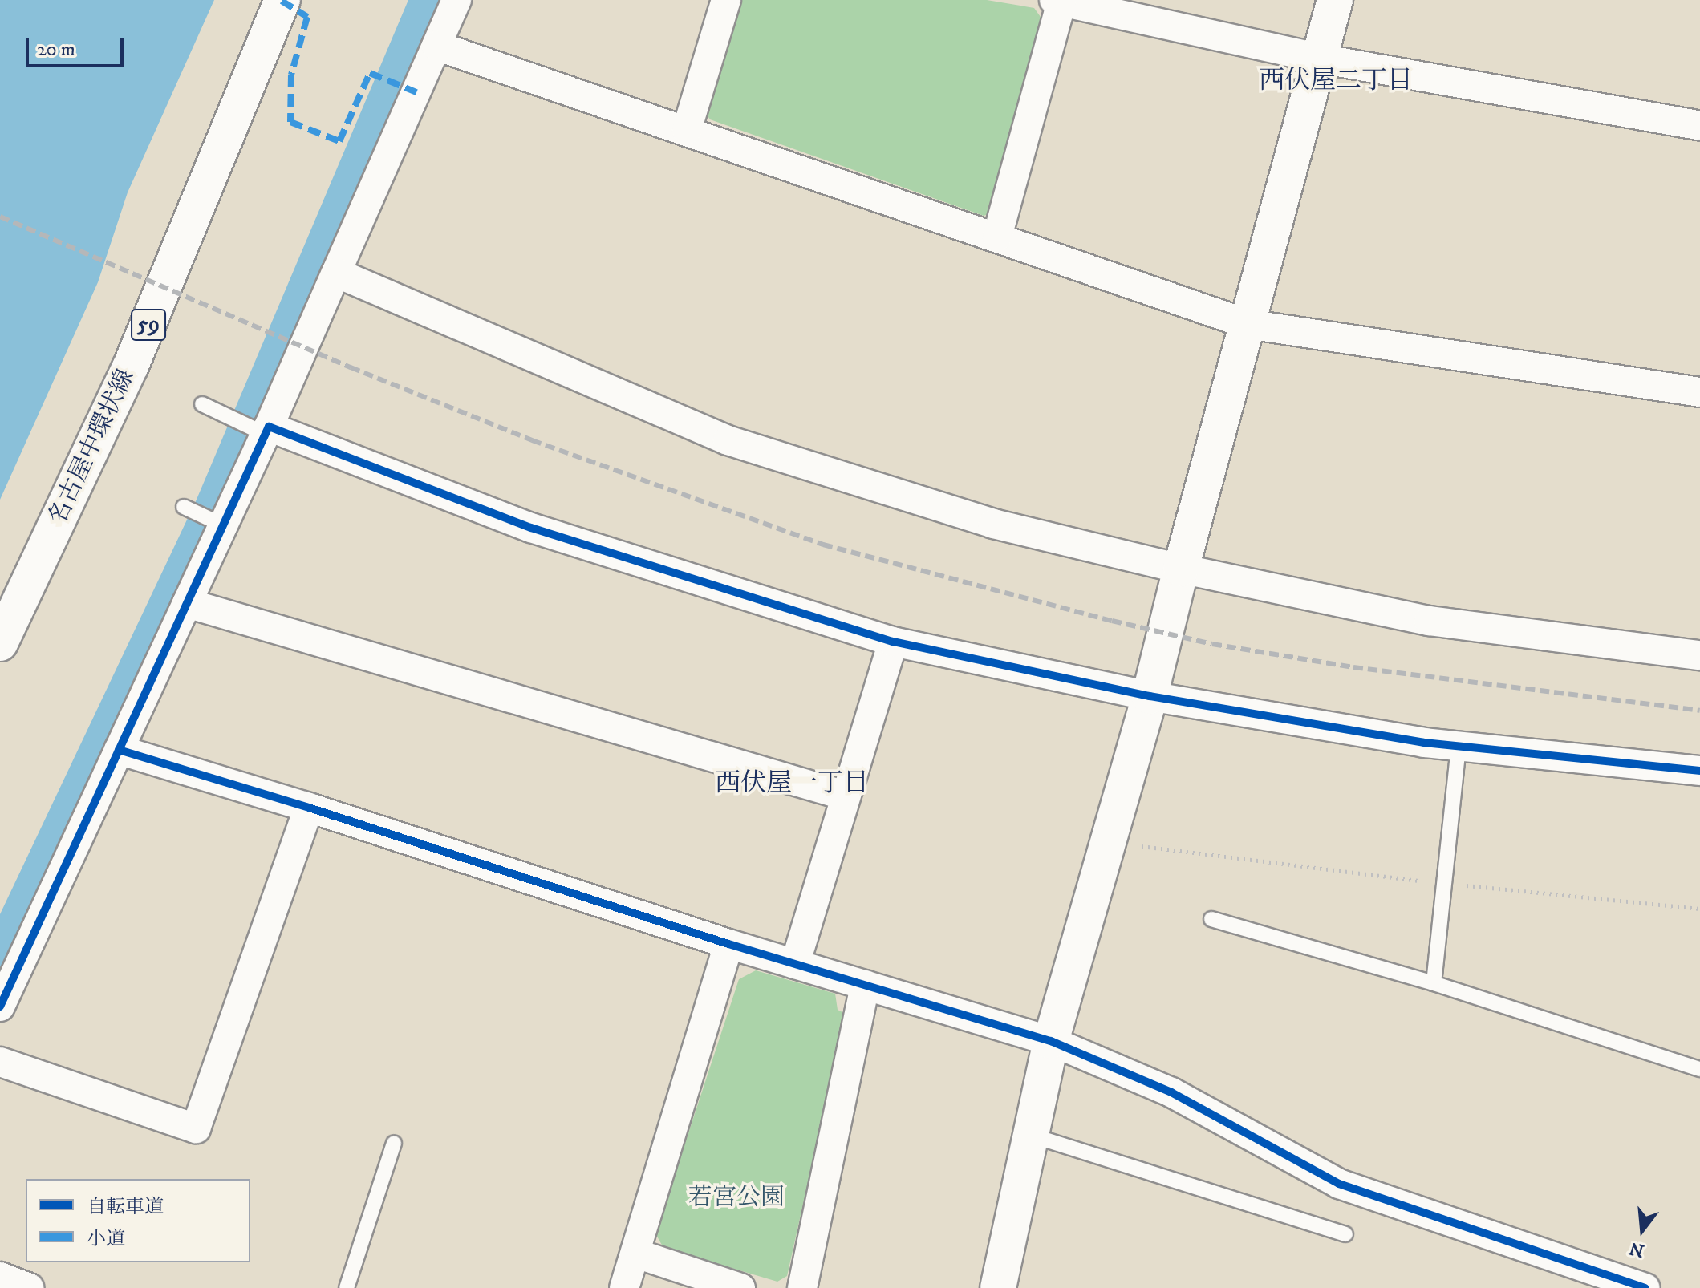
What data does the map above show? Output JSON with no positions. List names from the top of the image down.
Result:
{
  "streets": {
    "street": ["59", "名古屋中環状線"]
  },
  "districts": ["西伏屋二丁目", "西伏屋一丁目"],
  "parks": ["若宮公園"],
  "legend": ["自転車道", "小道"],
  "scale_bar": "20 m",
  "north": "bottom"
}
